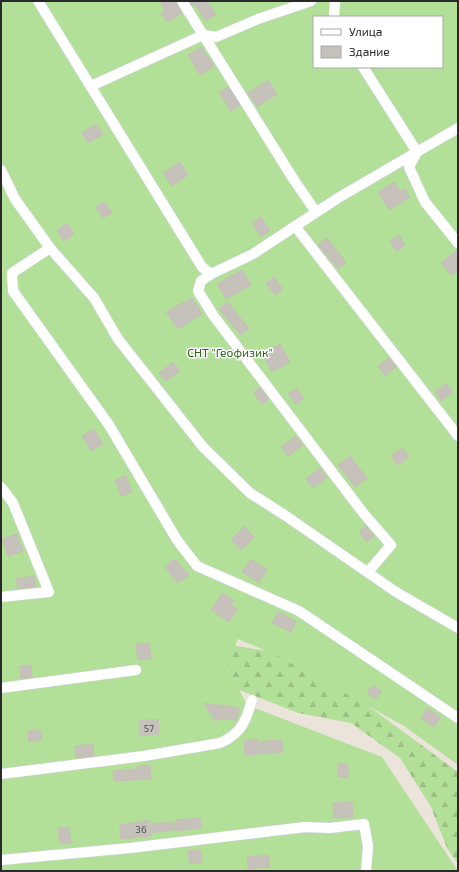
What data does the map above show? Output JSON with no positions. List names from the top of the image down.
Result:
{
  "parks": ["СНТ \"Геофизик\""],
  "house_numbers": ["57", "36"],
  "legend": ["Улица", "Здание"]
}
